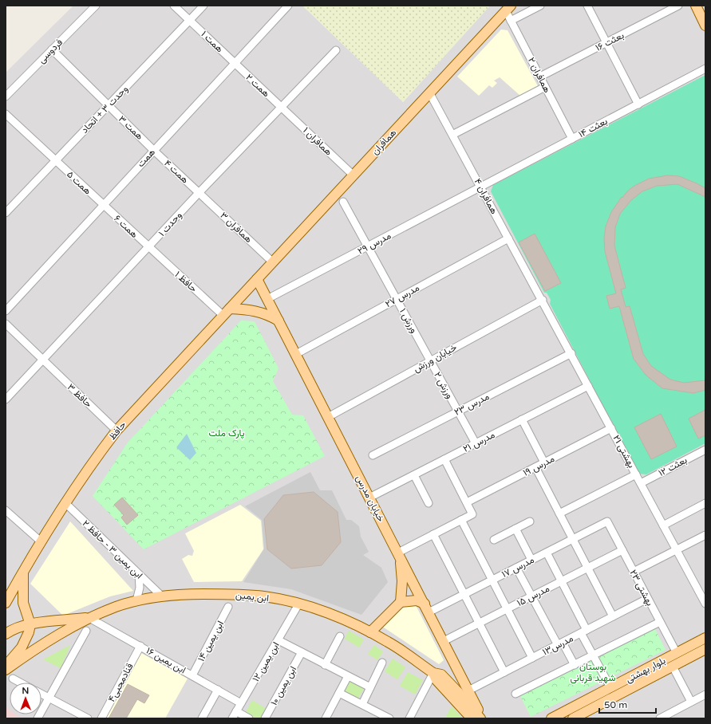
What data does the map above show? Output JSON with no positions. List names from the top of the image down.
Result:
{
  "streets": {
    "main road": [
      "همافران",
      "حافظ",
      "خیابان مدرس",
      "ابن یمین",
      "بلوار بهشتی"
    ],
    "street": [
      "همت ۱",
      "بعثت ۱۶",
      "فردوسی",
      "همافران ۲",
      "همت ۲",
      "وحدت ۳ + اتحاد",
      "همت ۳",
      "بعثت ۱۴",
      "همافران ۱",
      "همت",
      "همت ۴",
      "همت ۵",
      "همافران ۴",
      "وحدت ۱",
      "همت ۶",
      "همافران ۳",
      "مدرس ۲۹",
      "حافظ ۱",
      "مدرس ۲۷",
      "ورزش ۱",
      "خیابان ورزش",
      "ورزش ۲",
      "حافظ ۳",
      "مدرس ۲۳",
      "مدرس ۲۱",
      "بهشتی ۲۱",
      "مدرس ۱۹",
      "بعثت ۱۲",
      "ابن یمین ۳ - حافظ ۲",
      "مدرس ۱۷",
      "بهشتی ۲۳",
      "مدرس ۱۵",
      "ابن یمین ۱۴",
      "مدرس۱۳",
      "ابن یمین ۱۶",
      "ابن یمین ۱۲",
      "قنادمحبی۴",
      "ابن یمین ۱۰"
    ]
  },
  "crossings": [
    ["همت ۱", "همت ۲"],
    ["همت ۱", "وحدت ۳ + اتحاد"],
    ["همت ۱", "همت"],
    ["بعثت ۱۶", "همافران ۲"],
    ["فردوسی", "همت ۳"],
    ["همافران ۲", "بعثت ۱۴"],
    ["همافران ۲", "همافران"],
    ["همت ۲", "همافران ۱"],
    ["همت ۲", "همت"],
    ["همت ۲", "وحدت ۱"],
    ["وحدت ۳ + اتحاد", "همت ۳"],
    ["وحدت ۳ + اتحاد", "همت ۵"],
    ["همت ۳", "همت"],
    ["همت ۳", "همت ۴"],
    ["بعثت ۱۴", "همافران ۴"],
    ["بعثت ۱۴", "مدرس ۲۹"],
    ["همافران ۱", "همافران"],
    ["همافران ۱", "وحدت ۱"],
    ["همافران", "همافران ۴"],
    ["همافران", "همافران ۳"],
    ["همافران", "حافظ"],
    ["همافران", "خیابان مدرس"],
    ["همت", "همت ۴"],
    ["همت", "همت ۵"],
    ["همت", "همت ۶"],
    ["همت ۴", "وحدت ۱"],
    ["همت ۴", "همافران ۳"],
    ["همت ۵", "همت ۶"],
    ["همافران ۴", "مدرس ۲۹"],
    ["همافران ۴", "مدرس ۲۷"],
    ["همافران ۴", "خیابان ورزش"],
    ["همافران ۴", "بهشتی ۲۱"],
    ["وحدت ۱", "همت ۶"],
    ["وحدت ۱", "همافران ۳"],
    ["وحدت ۱", "حافظ ۱"],
    ["وحدت ۱", "حافظ ۳"],
    ["همت ۶", "حافظ ۱"],
    ["مدرس ۲۹", "ورزش ۱"],
    ["مدرس ۲۹", "خیابان مدرس"],
    ["حافظ ۱", "حافظ"],
    ["مدرس ۲۷", "ورزش ۱"],
    ["مدرس ۲۷", "خیابان مدرس"],
    ["ورزش ۱", "خیابان ورزش"],
    ["ورزش ۱", "ورزش ۲"],
    ["خیابان ورزش", "ورزش ۲"],
    ["خیابان ورزش", "بهشتی ۲۱"],
    ["خیابان ورزش", "خیابان مدرس"],
    ["ورزش ۲", "مدرس ۲۳"],
    ["ورزش ۲", "مدرس ۲۱"],
    ["حافظ ۳", "حافظ"],
    ["مدرس ۲۳", "بهشتی ۲۱"],
    ["حافظ", "خیابان مدرس"],
    ["حافظ", "ابن یمین ۳ - حافظ ۲"],
    ["مدرس ۲۱", "بهشتی ۲۱"],
    ["مدرس ۲۱", "خیابان مدرس"],
    ["بهشتی ۲۱", "مدرس ۱۹"],
    ["بهشتی ۲۱", "بعثت ۱۲"],
    ["خیابان مدرس", "مدرس ۱۷"],
    ["خیابان مدرس", "مدرس ۱۵"],
    ["خیابان مدرس", "مدرس۱۳"],
    ["ابن یمین ۳ - حافظ ۲", "ابن یمین"],
    ["مدرس ۱۷", "بهشتی ۲۳"],
    ["بهشتی ۲۳", "مدرس ۱۵"],
    ["بهشتی ۲۳", "مدرس۱۳"],
    ["بهشتی ۲۳", "بلوار بهشتی"],
    ["ابن یمین", "ابن یمین ۱۶"],
    ["ابن یمین", "ابن یمین ۱۲"],
    ["ابن یمین ۱۴", "ابن یمین ۱۶"],
    ["ابن یمین ۱۶", "ابن یمین ۱۲"],
    ["ابن یمین ۱۶", "قنادمحبی۴"]
  ],
  "parks": ["پارک ملت", "بوستان شهید قربانی"],
  "scale_bar": "50 m",
  "north": "top"
}
